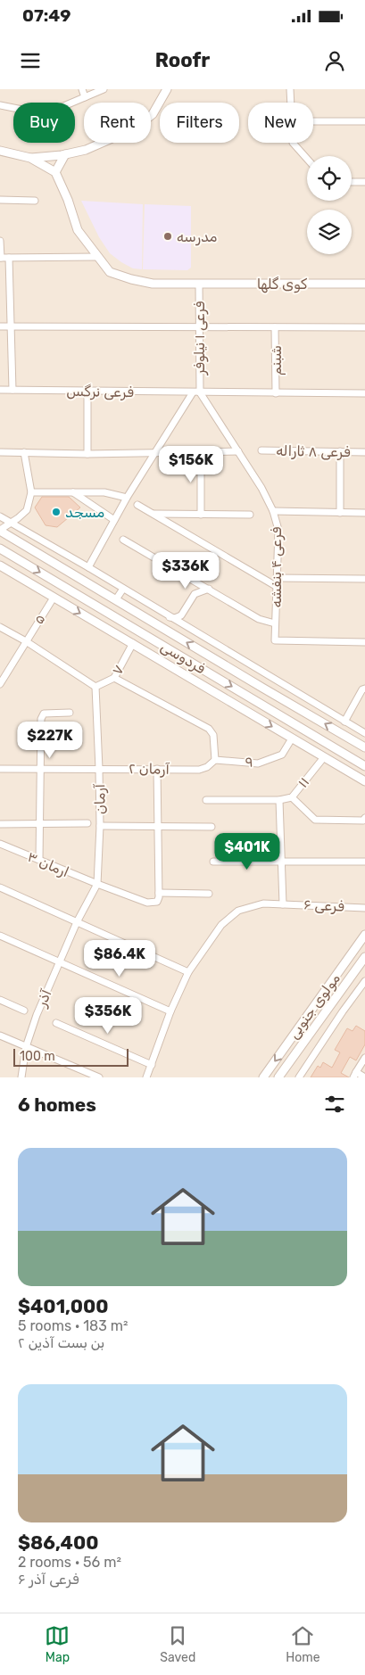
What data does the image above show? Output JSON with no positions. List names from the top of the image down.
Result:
{
  "streets": {
    "street": [
      "کوی گلها",
      "فرعی ۱ نیلوفر",
      "شبنم",
      "فرعی نرگس",
      "فرعی ۸ ثاراله",
      "فرعی ۴ بنفشه",
      "۵",
      "فردوسی",
      "۷",
      "۹",
      "آرمان ۲",
      "۱۱",
      "آرمان",
      "ارمان ۳",
      "فرعی ۶",
      "آذر",
      "مولوی جنوبی"
    ]
  },
  "crossings": [
    ["کوی گلها", "فرعی ۱ نیلوفر"],
    ["فرعی ۱ نیلوفر", "فرعی نرگس"],
    ["فرعی ۱ نیلوفر", "فرعی ۴ بنفشه"],
    ["شبنم", "فرعی نرگس"],
    ["فرعی نرگس", "فرعی ۴ بنفشه"],
    ["۷", "آرمان"],
    ["۹", "آرمان ۲"],
    ["آرمان ۲", "آرمان"],
    ["آرمان", "ارمان ۳"],
    ["آرمان", "آذر"],
    ["ارمان ۳", "آذر"]
  ],
  "places": ["مدرسه", "مسجد"],
  "scale_bar": "100 m",
  "page": {
    "status": "07:49",
    "header": "Roofr",
    "chip": [
      "Buy",
      "Rent",
      "Filters",
      "New"
    ],
    "price": [
      "$156K",
      "$336K",
      "$227K",
      "$401K",
      "$86.4K",
      "$356K"
    ],
    "scale": "100 m",
    "heading": "6 homes",
    "list": [
      {
        "name": "$401,000",
        "note": "5 rooms · 183 m² · بن بست آذین ۲"
      },
      {
        "name": "$86,400",
        "note": "2 rooms · 56 m² · فرعی آذر ۶"
      }
    ],
    "tabs": ["Map", "Saved", "Home"]
  }
}
